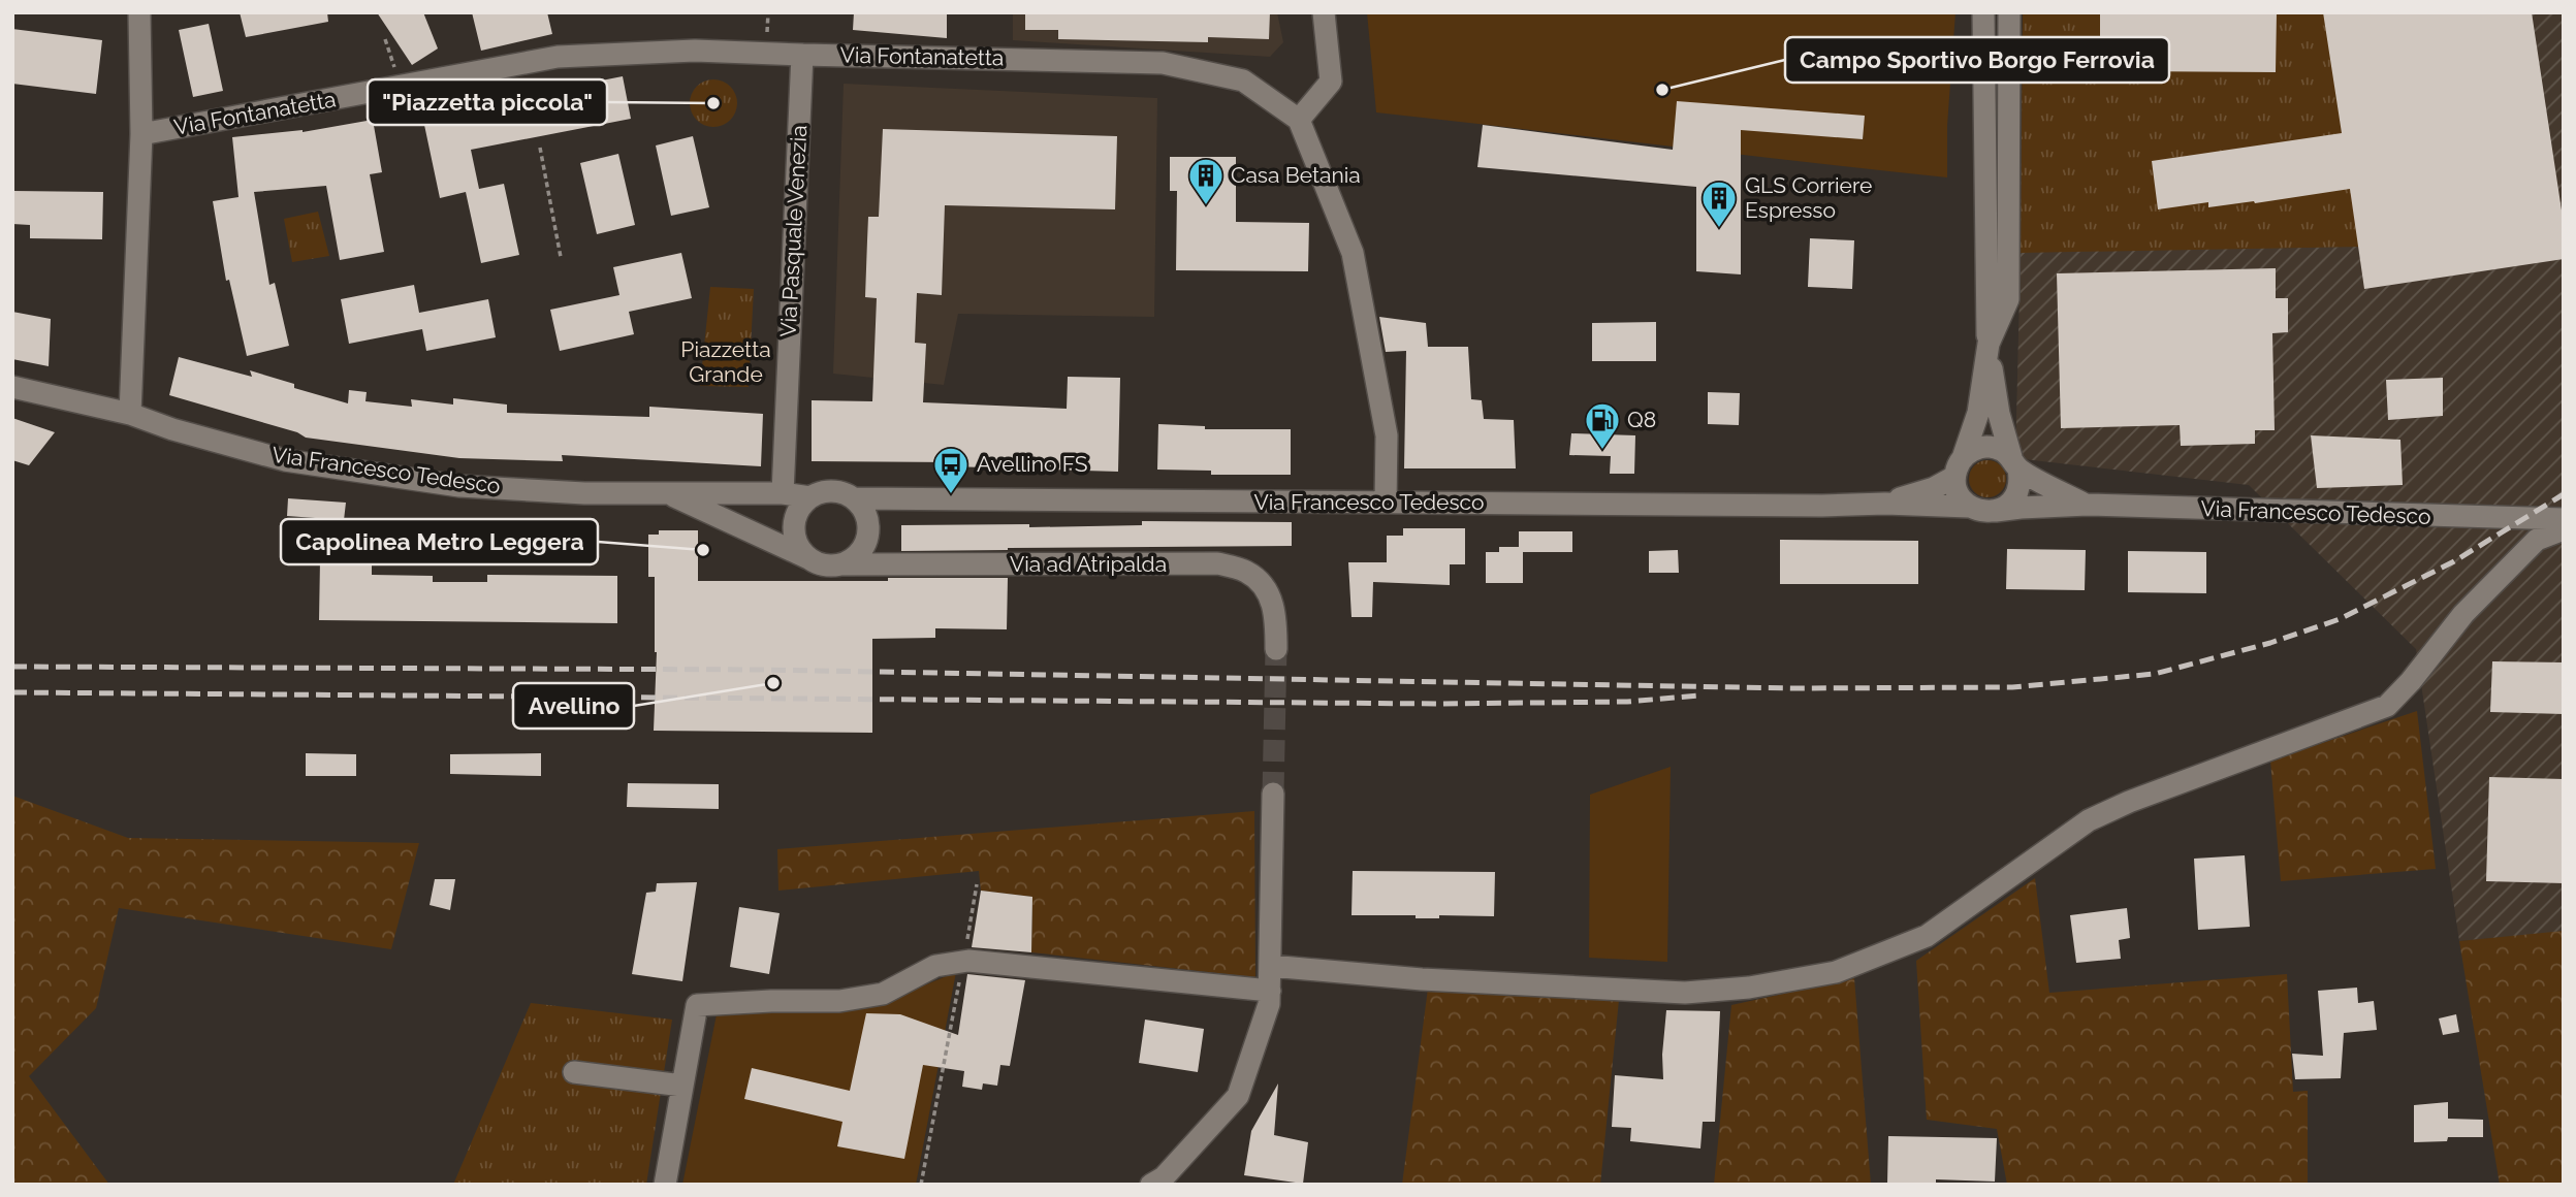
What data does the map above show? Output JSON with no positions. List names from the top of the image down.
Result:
{
  "streets": {
    "street": [
      "Via Fontanatetta",
      "Via Pasquale Venezia",
      "Via Francesco Tedesco",
      "Via ad Atripalda"
    ]
  },
  "crossings": [
    ["Via Fontanatetta", "Via Pasquale Venezia"],
    ["Via Fontanatetta", "Via Francesco Tedesco"],
    ["Via Pasquale Venezia", "Via Francesco Tedesco"],
    ["Via Francesco Tedesco", "Via ad Atripalda"]
  ],
  "parks": ["Piazzetta Grande"],
  "places": {
    "other": [
      "Campo Sportivo Borgo Ferrovia",
      "\"Piazzetta piccola\"",
      "Capolinea Metro Leggera",
      "Avellino"
    ],
    "building": ["Casa Betania", "GLS Corriere Espresso"],
    "fuel station": ["Q8"],
    "bus stop": ["Avellino FS"]
  }
}
